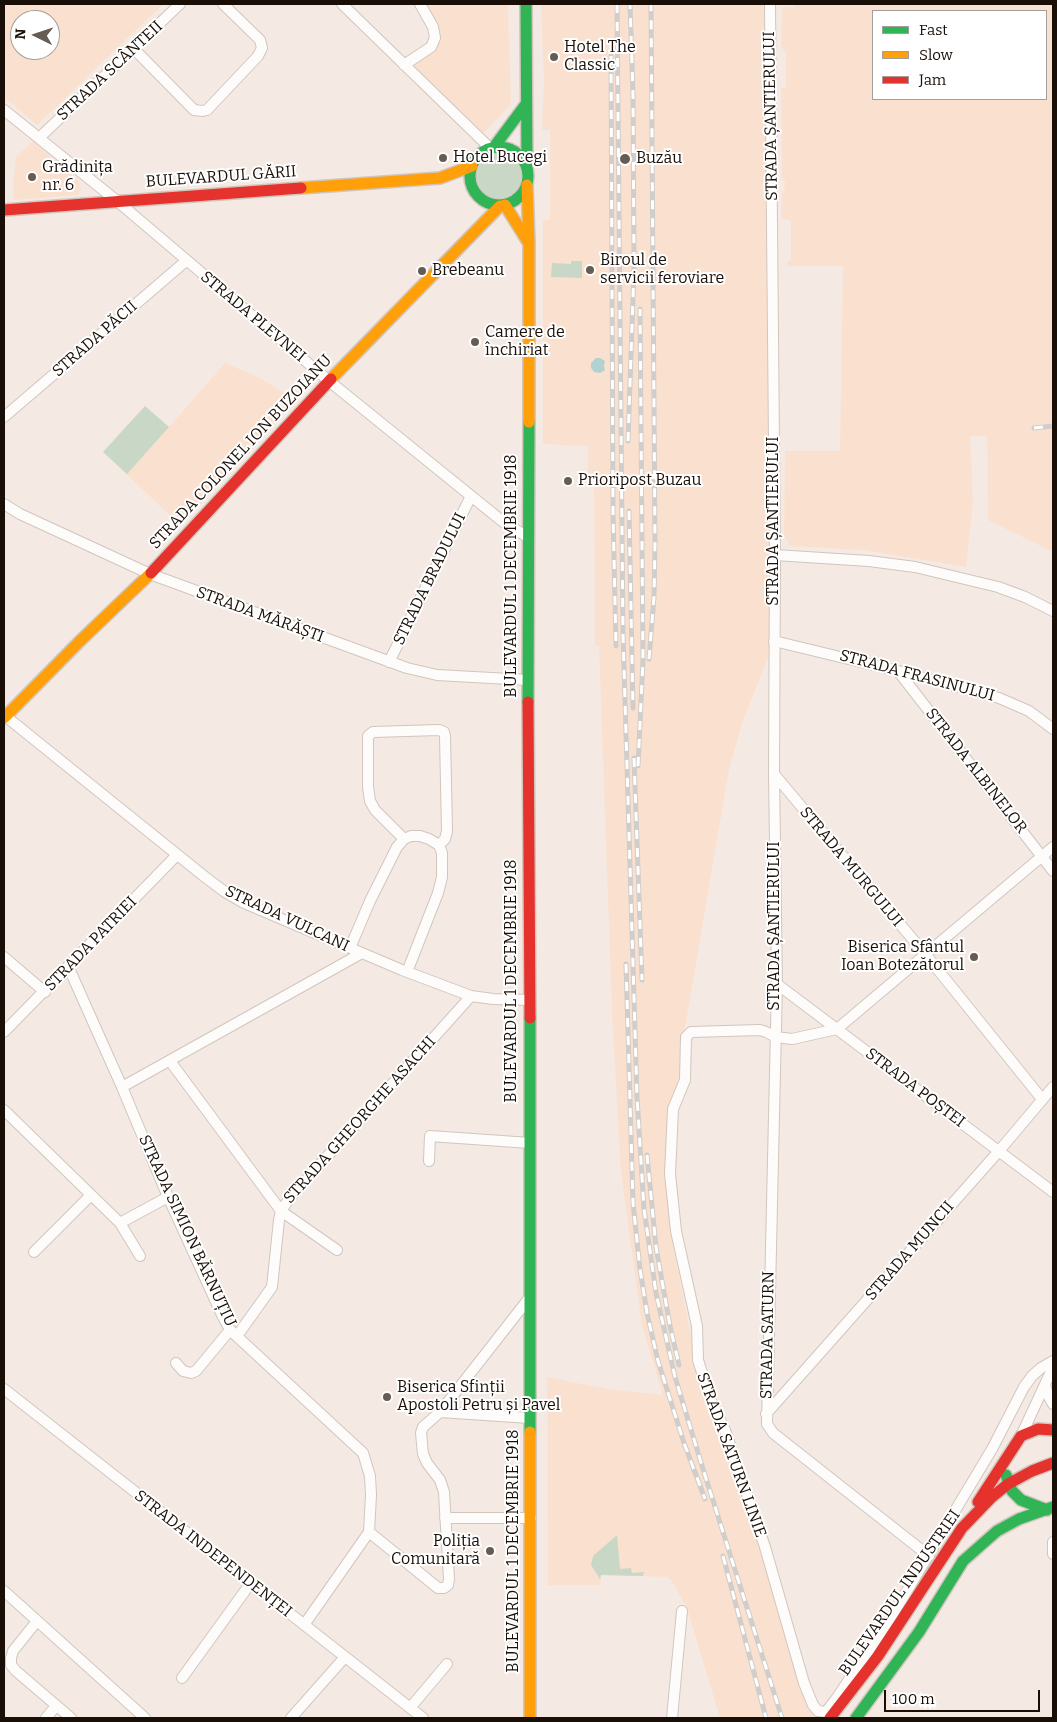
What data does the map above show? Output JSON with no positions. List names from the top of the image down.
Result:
{
  "streets": {
    "main road": [
      "BULEVARDUL GĂRII",
      "STRADA COLONEL ION BUZOIANU",
      "BULEVARDUL 1 DECEMBRIE 1918",
      "BULEVARDUL INDUSTRIEI"
    ],
    "street": [
      "STRADA SCÂNTEII",
      "STRADA ȘANTIERULUI",
      "STRADA PLEVNEI",
      "STRADA PĂCII",
      "STRADA BRADULUI",
      "STRADA MĂRĂȘTI",
      "STRADA FRASINULUI",
      "STRADA ALBINELOR",
      "STRADA MURGULUI",
      "STRADA VULCANI",
      "STRADA PATRIEI",
      "STRADA POȘTEI",
      "STRADA GHEORGHE ASACHI",
      "STRADA SIMION BĂRNUȚIU",
      "STRADA MUNCII",
      "STRADA SATURN",
      "STRADA SATURN LINIE",
      "STRADA INDEPENDENȚEI"
    ]
  },
  "crossings": [
    ["STRADA SCÂNTEII", "STRADA PLEVNEI"],
    ["STRADA ȘANTIERULUI", "STRADA FRASINULUI"],
    ["STRADA ȘANTIERULUI", "STRADA MURGULUI"],
    ["STRADA ȘANTIERULUI", "STRADA POȘTEI"],
    ["STRADA ȘANTIERULUI", "STRADA SATURN"],
    ["STRADA ȘANTIERULUI", "STRADA SATURN LINIE"],
    ["BULEVARDUL GĂRII", "STRADA PLEVNEI"],
    ["BULEVARDUL GĂRII", "STRADA COLONEL ION BUZOIANU"],
    ["BULEVARDUL GĂRII", "BULEVARDUL 1 DECEMBRIE 1918"],
    ["STRADA PLEVNEI", "STRADA PĂCII"],
    ["STRADA PLEVNEI", "STRADA COLONEL ION BUZOIANU"],
    ["STRADA PLEVNEI", "BULEVARDUL 1 DECEMBRIE 1918"],
    ["STRADA PLEVNEI", "STRADA BRADULUI"],
    ["STRADA COLONEL ION BUZOIANU", "BULEVARDUL 1 DECEMBRIE 1918"],
    ["STRADA COLONEL ION BUZOIANU", "STRADA MĂRĂȘTI"],
    ["STRADA COLONEL ION BUZOIANU", "STRADA VULCANI"],
    ["BULEVARDUL 1 DECEMBRIE 1918", "STRADA MĂRĂȘTI"],
    ["BULEVARDUL 1 DECEMBRIE 1918", "STRADA VULCANI"],
    ["STRADA BRADULUI", "STRADA MĂRĂȘTI"],
    ["STRADA FRASINULUI", "STRADA ALBINELOR"],
    ["STRADA MURGULUI", "STRADA MUNCII"],
    ["STRADA VULCANI", "STRADA PATRIEI"],
    ["STRADA VULCANI", "STRADA GHEORGHE ASACHI"],
    ["STRADA PATRIEI", "STRADA SIMION BĂRNUȚIU"],
    ["STRADA POȘTEI", "STRADA MUNCII"],
    ["STRADA GHEORGHE ASACHI", "STRADA SIMION BĂRNUȚIU"],
    ["STRADA MUNCII", "STRADA SATURN"],
    ["STRADA SATURN", "STRADA SATURN LINIE"]
  ],
  "places": [
    "Hotel The Classic",
    "Hotel Bucegi",
    "Buzău",
    "Grădinița nr. 6",
    "Biroul de servicii feroviare",
    "Brebeanu",
    "Camere de închiriat",
    "Prioripost Buzau",
    "Biserica Sfântul Ioan Botezătorul",
    "Biserica Sfinții Apostoli Petru și Pavel",
    "Poliția Comunitară"
  ],
  "legend": ["Fast", "Slow", "Jam"],
  "scale_bar": "100 m",
  "north": "left"
}
